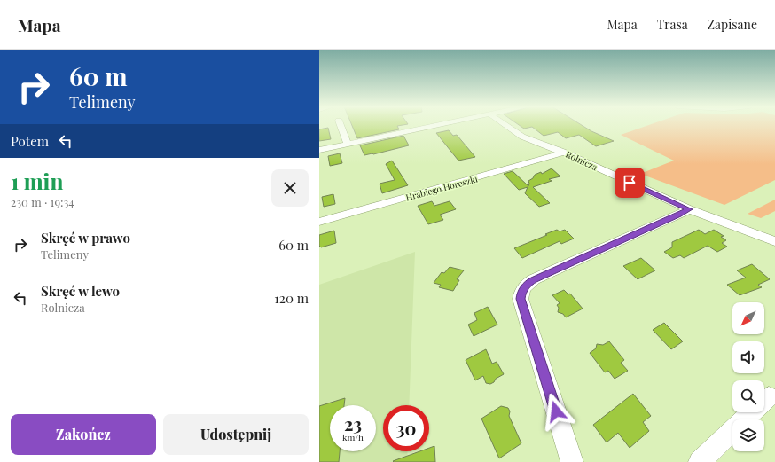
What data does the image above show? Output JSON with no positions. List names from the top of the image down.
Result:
{
  "streets": {
    "street": ["Rolnicza", "Hrabiego Horeszki"]
  },
  "crossings": [
    ["Rolnicza", "Hrabiego Horeszki"]
  ],
  "north": "bottom left",
  "page": {
    "header": "Mapa",
    "nav": ["Mapa", "Trasa", "Zapisane"],
    "turn": ["60 m", "Telimeny"],
    "then": "Potem",
    "heading": ["1 min", "230 m · 19:34"],
    "list": [
      {
        "name": "Skręć w prawo",
        "note": "Telimeny",
        "value": "60 m"
      },
      {
        "name": "Skręć w lewo",
        "note": "Rolnicza",
        "value": "120 m"
      }
    ],
    "speed": "23 km/h",
    "limit": "30",
    "buttons": ["Zakończ", "Udostępnij"]
  }
}
